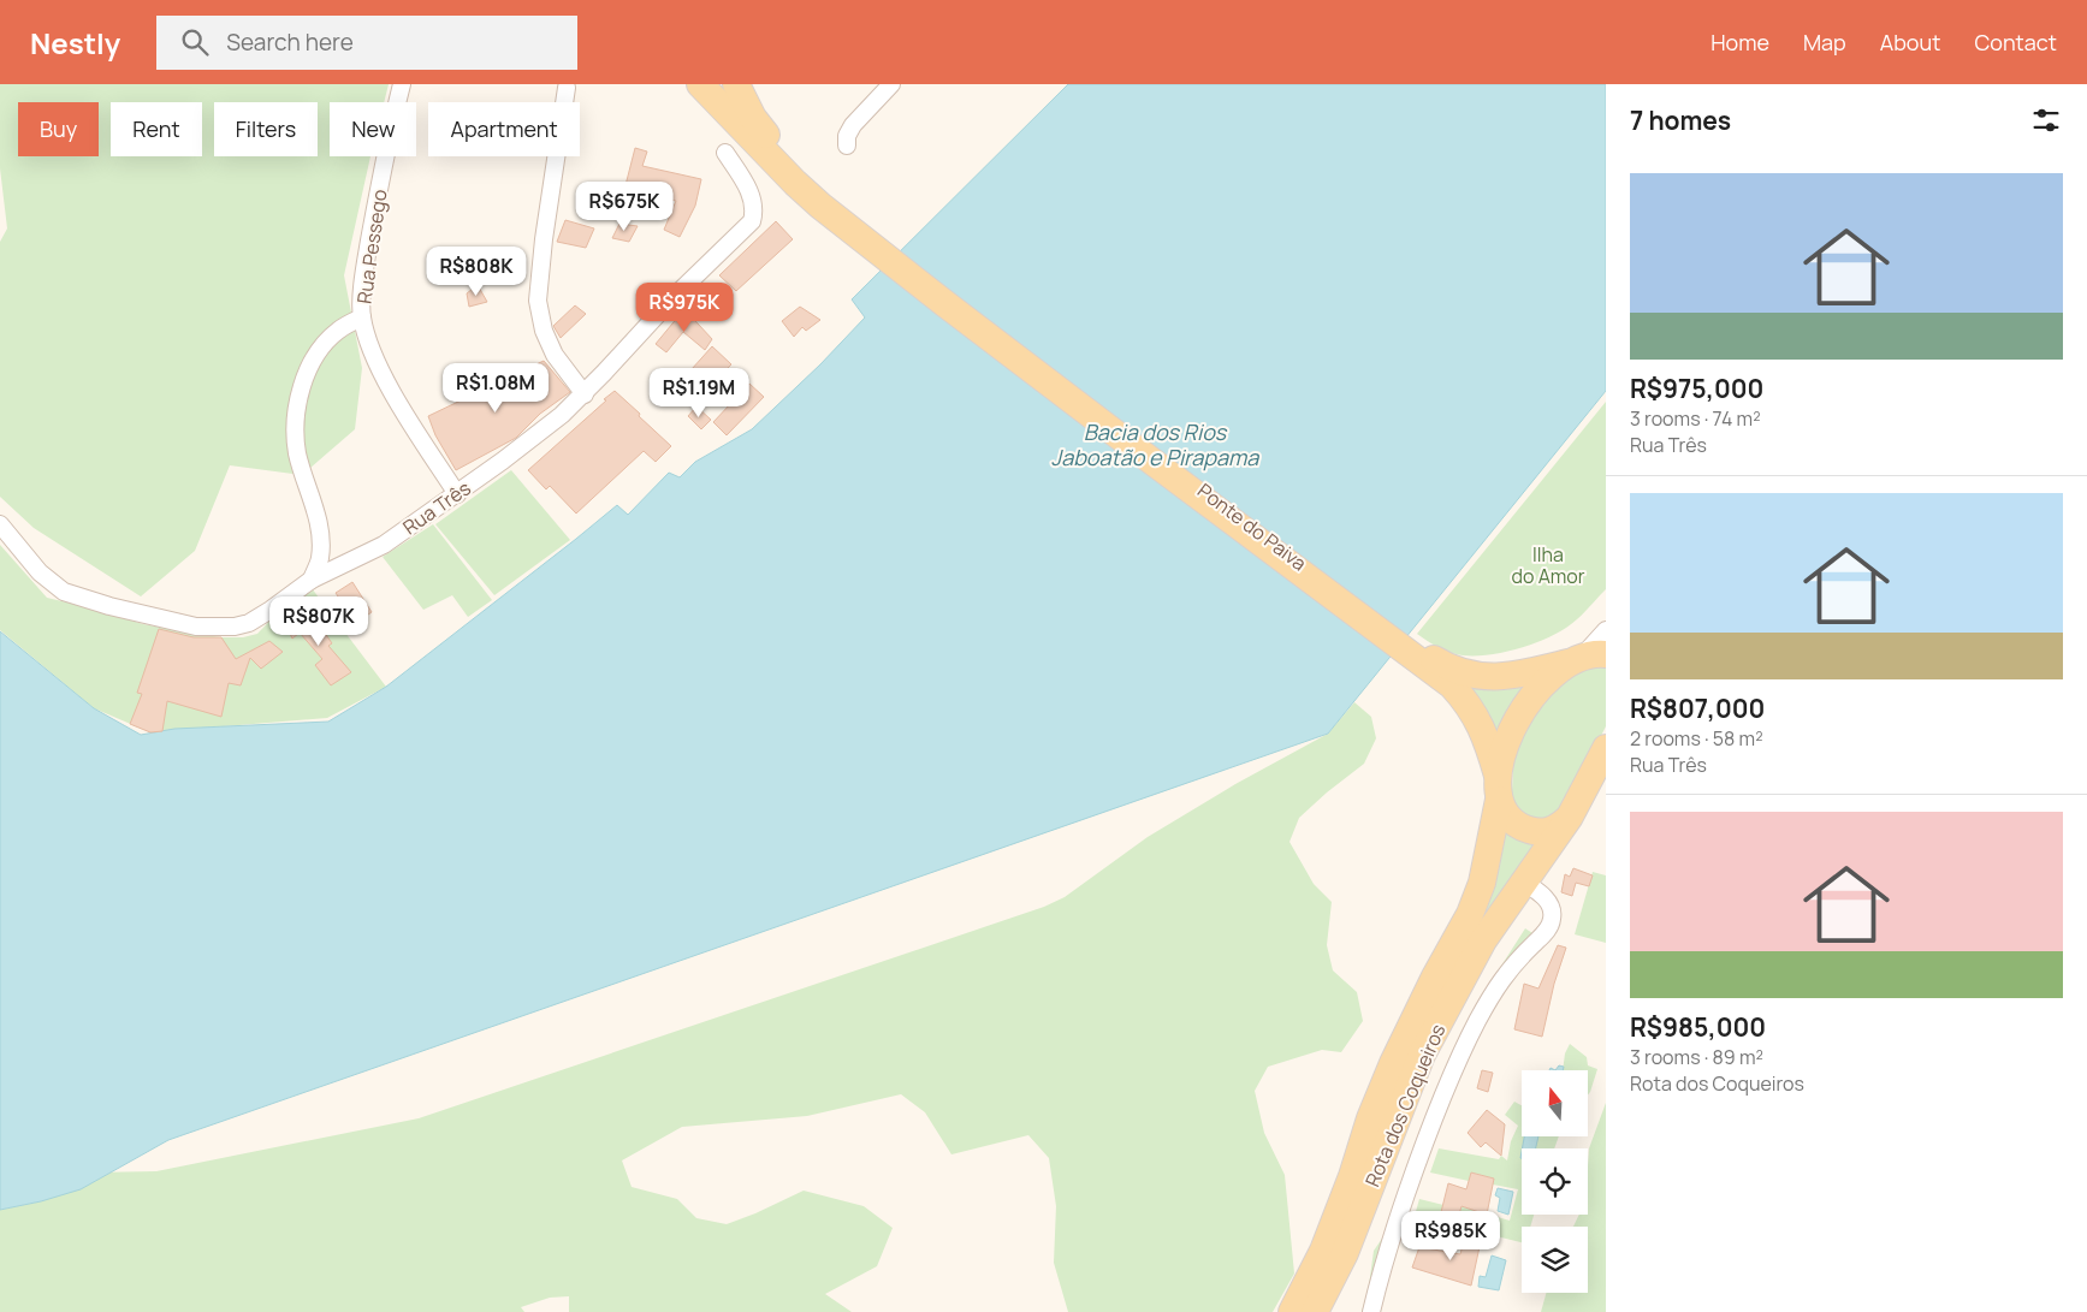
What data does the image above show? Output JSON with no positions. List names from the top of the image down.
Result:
{
  "streets": {
    "main road": ["Ponte do Paiva", "Rota dos Coqueiros"],
    "street": ["Rua Pessego", "Rua Três"]
  },
  "crossings": [
    ["Rua Pessego", "Rua Três"],
    ["Ponte do Paiva", "Rota dos Coqueiros"]
  ],
  "water": ["Bacia dos Rios Jaboatão e Pirapama"],
  "parks": ["Ilha do Amor"],
  "north": "top",
  "page": {
    "header": "Nestly",
    "search": "Search here",
    "nav": [
      "Home",
      "Map",
      "About",
      "Contact"
    ],
    "heading": "7 homes",
    "chip": [
      "Buy",
      "Rent",
      "Filters",
      "New",
      "Apartment"
    ],
    "list": [
      {
        "name": "R$975,000",
        "note": "3 rooms · 74 m² · Rua Três"
      },
      {
        "name": "R$807,000",
        "note": "2 rooms · 58 m² · Rua Três"
      },
      {
        "name": "R$985,000",
        "note": "3 rooms · 89 m² · Rota dos Coqueiros"
      }
    ],
    "price": [
      "R$675K",
      "R$808K",
      "R$975K",
      "R$1.08M",
      "R$1.19M",
      "R$807K",
      "R$985K"
    ]
  }
}
